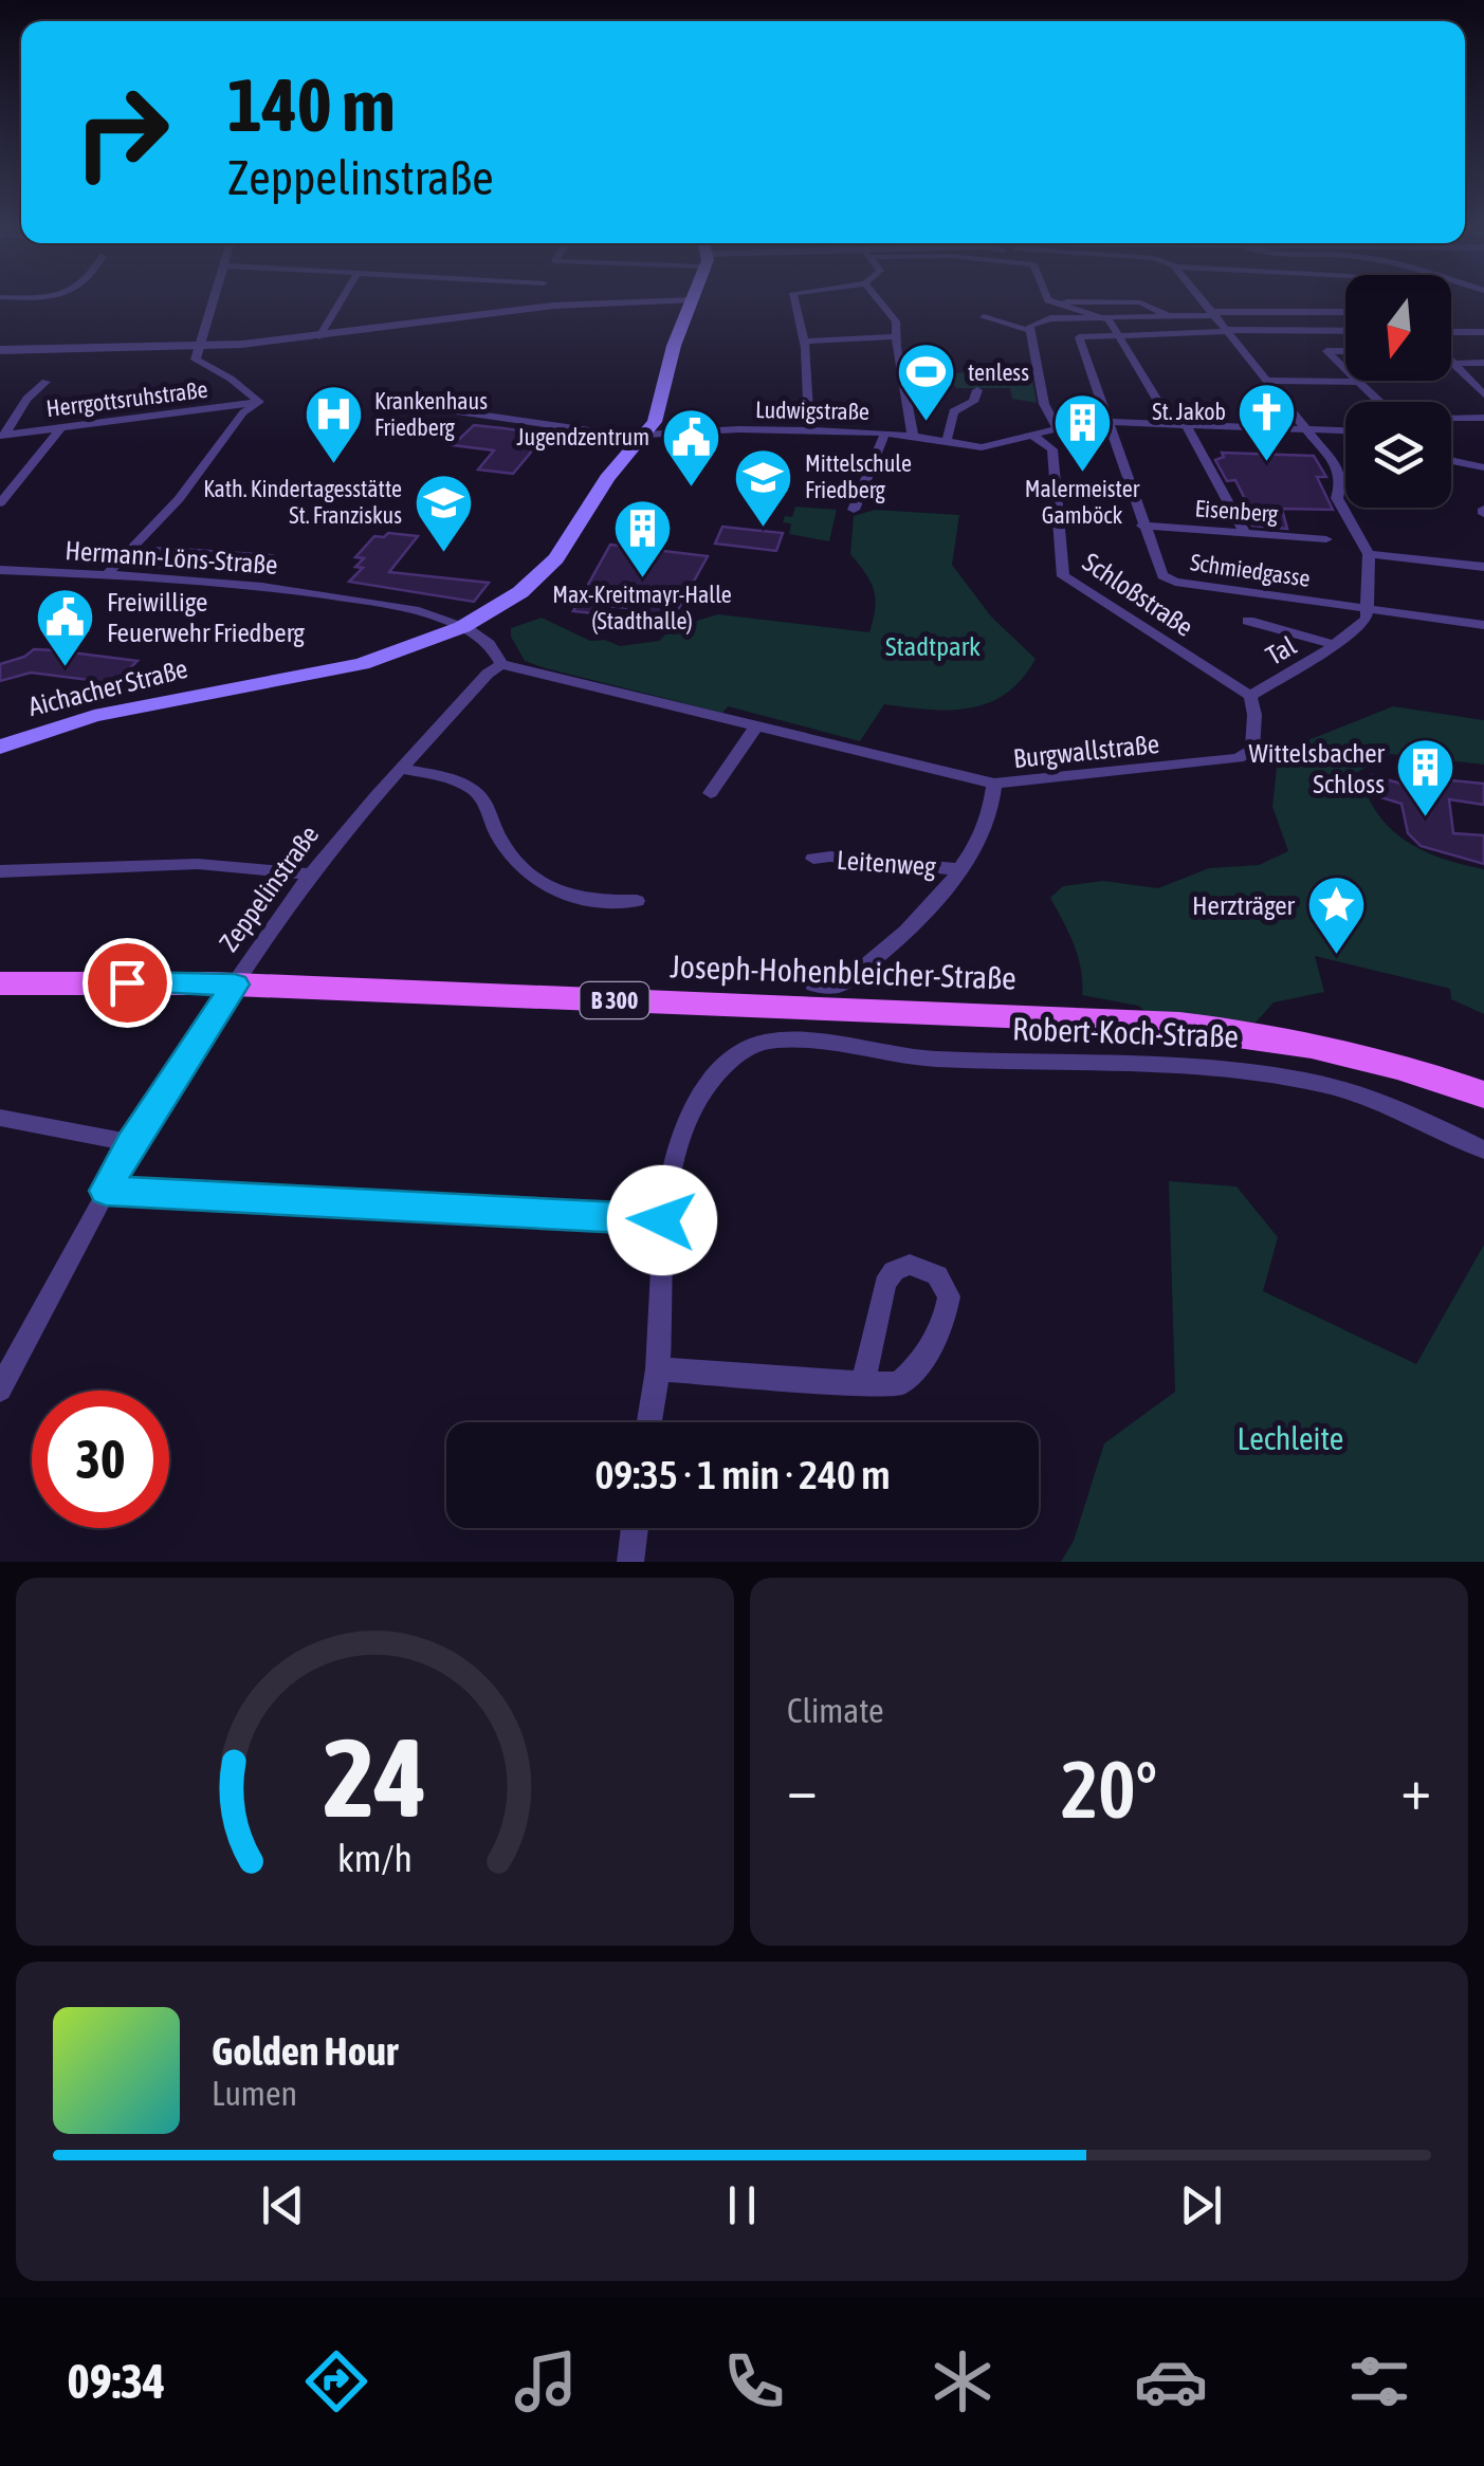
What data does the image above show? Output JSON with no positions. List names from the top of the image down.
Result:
{
  "streets": {
    "main road": ["Aichacher Straße", "Joseph-Hohenbleicher-Straße", "B 300"],
    "street": [
      "Herrgottsruhstraße",
      "Ludwigstraße",
      "Eisenberg",
      "Hermann-Löns-Straße",
      "Schmiedgasse",
      "Schloßstraße",
      "Tal",
      "Burgwallstraße",
      "Leitenweg",
      "Zeppelinstraße",
      "Robert-Koch-Straße"
    ]
  },
  "crossings": [
    ["Ludwigstraße", "Schmiedgasse"],
    ["Ludwigstraße", "Schloßstraße"],
    ["Ludwigstraße", "Aichacher Straße"],
    ["Eisenberg", "Schmiedgasse"],
    ["Hermann-Löns-Straße", "Aichacher Straße"],
    ["Schmiedgasse", "Tal"],
    ["Schloßstraße", "Tal"],
    ["Schloßstraße", "Burgwallstraße"],
    ["Tal", "Burgwallstraße"],
    ["Burgwallstraße", "Leitenweg"],
    ["Burgwallstraße", "Zeppelinstraße"],
    ["Zeppelinstraße", "Joseph-Hohenbleicher-Straße"]
  ],
  "parks": ["Stadtpark", "Lechleite"],
  "places": {
    "sports": ["tenless"],
    "church": ["St. Jakob"],
    "hospital": ["Krankenhaus Friedberg"],
    "building": ["Malermeister Gamböck", "Max-Kreitmayr-Halle (Stadthalle)", "Wittelsbacher Schloss"],
    "public building": ["Jugendzentrum", "Freiwillige Feuerwehr Friedberg"],
    "school or university": ["Mittelschule Friedberg", "Kath. Kindertagesstätte St. Franziskus"],
    "place": ["Herzträger"]
  },
  "north": "bottom",
  "page": {
    "turn": ["140 m", "Zeppelinstraße"],
    "limit": "30",
    "trip": "09:35 · 1 min · 240 m",
    "tile": "Climate",
    "heat": ["−", "20°", "+"],
    "song": ["Golden Hour", "Lumen"],
    "tabs": "09:34",
    "gauge": ["24", "km/h"]
  }
}
